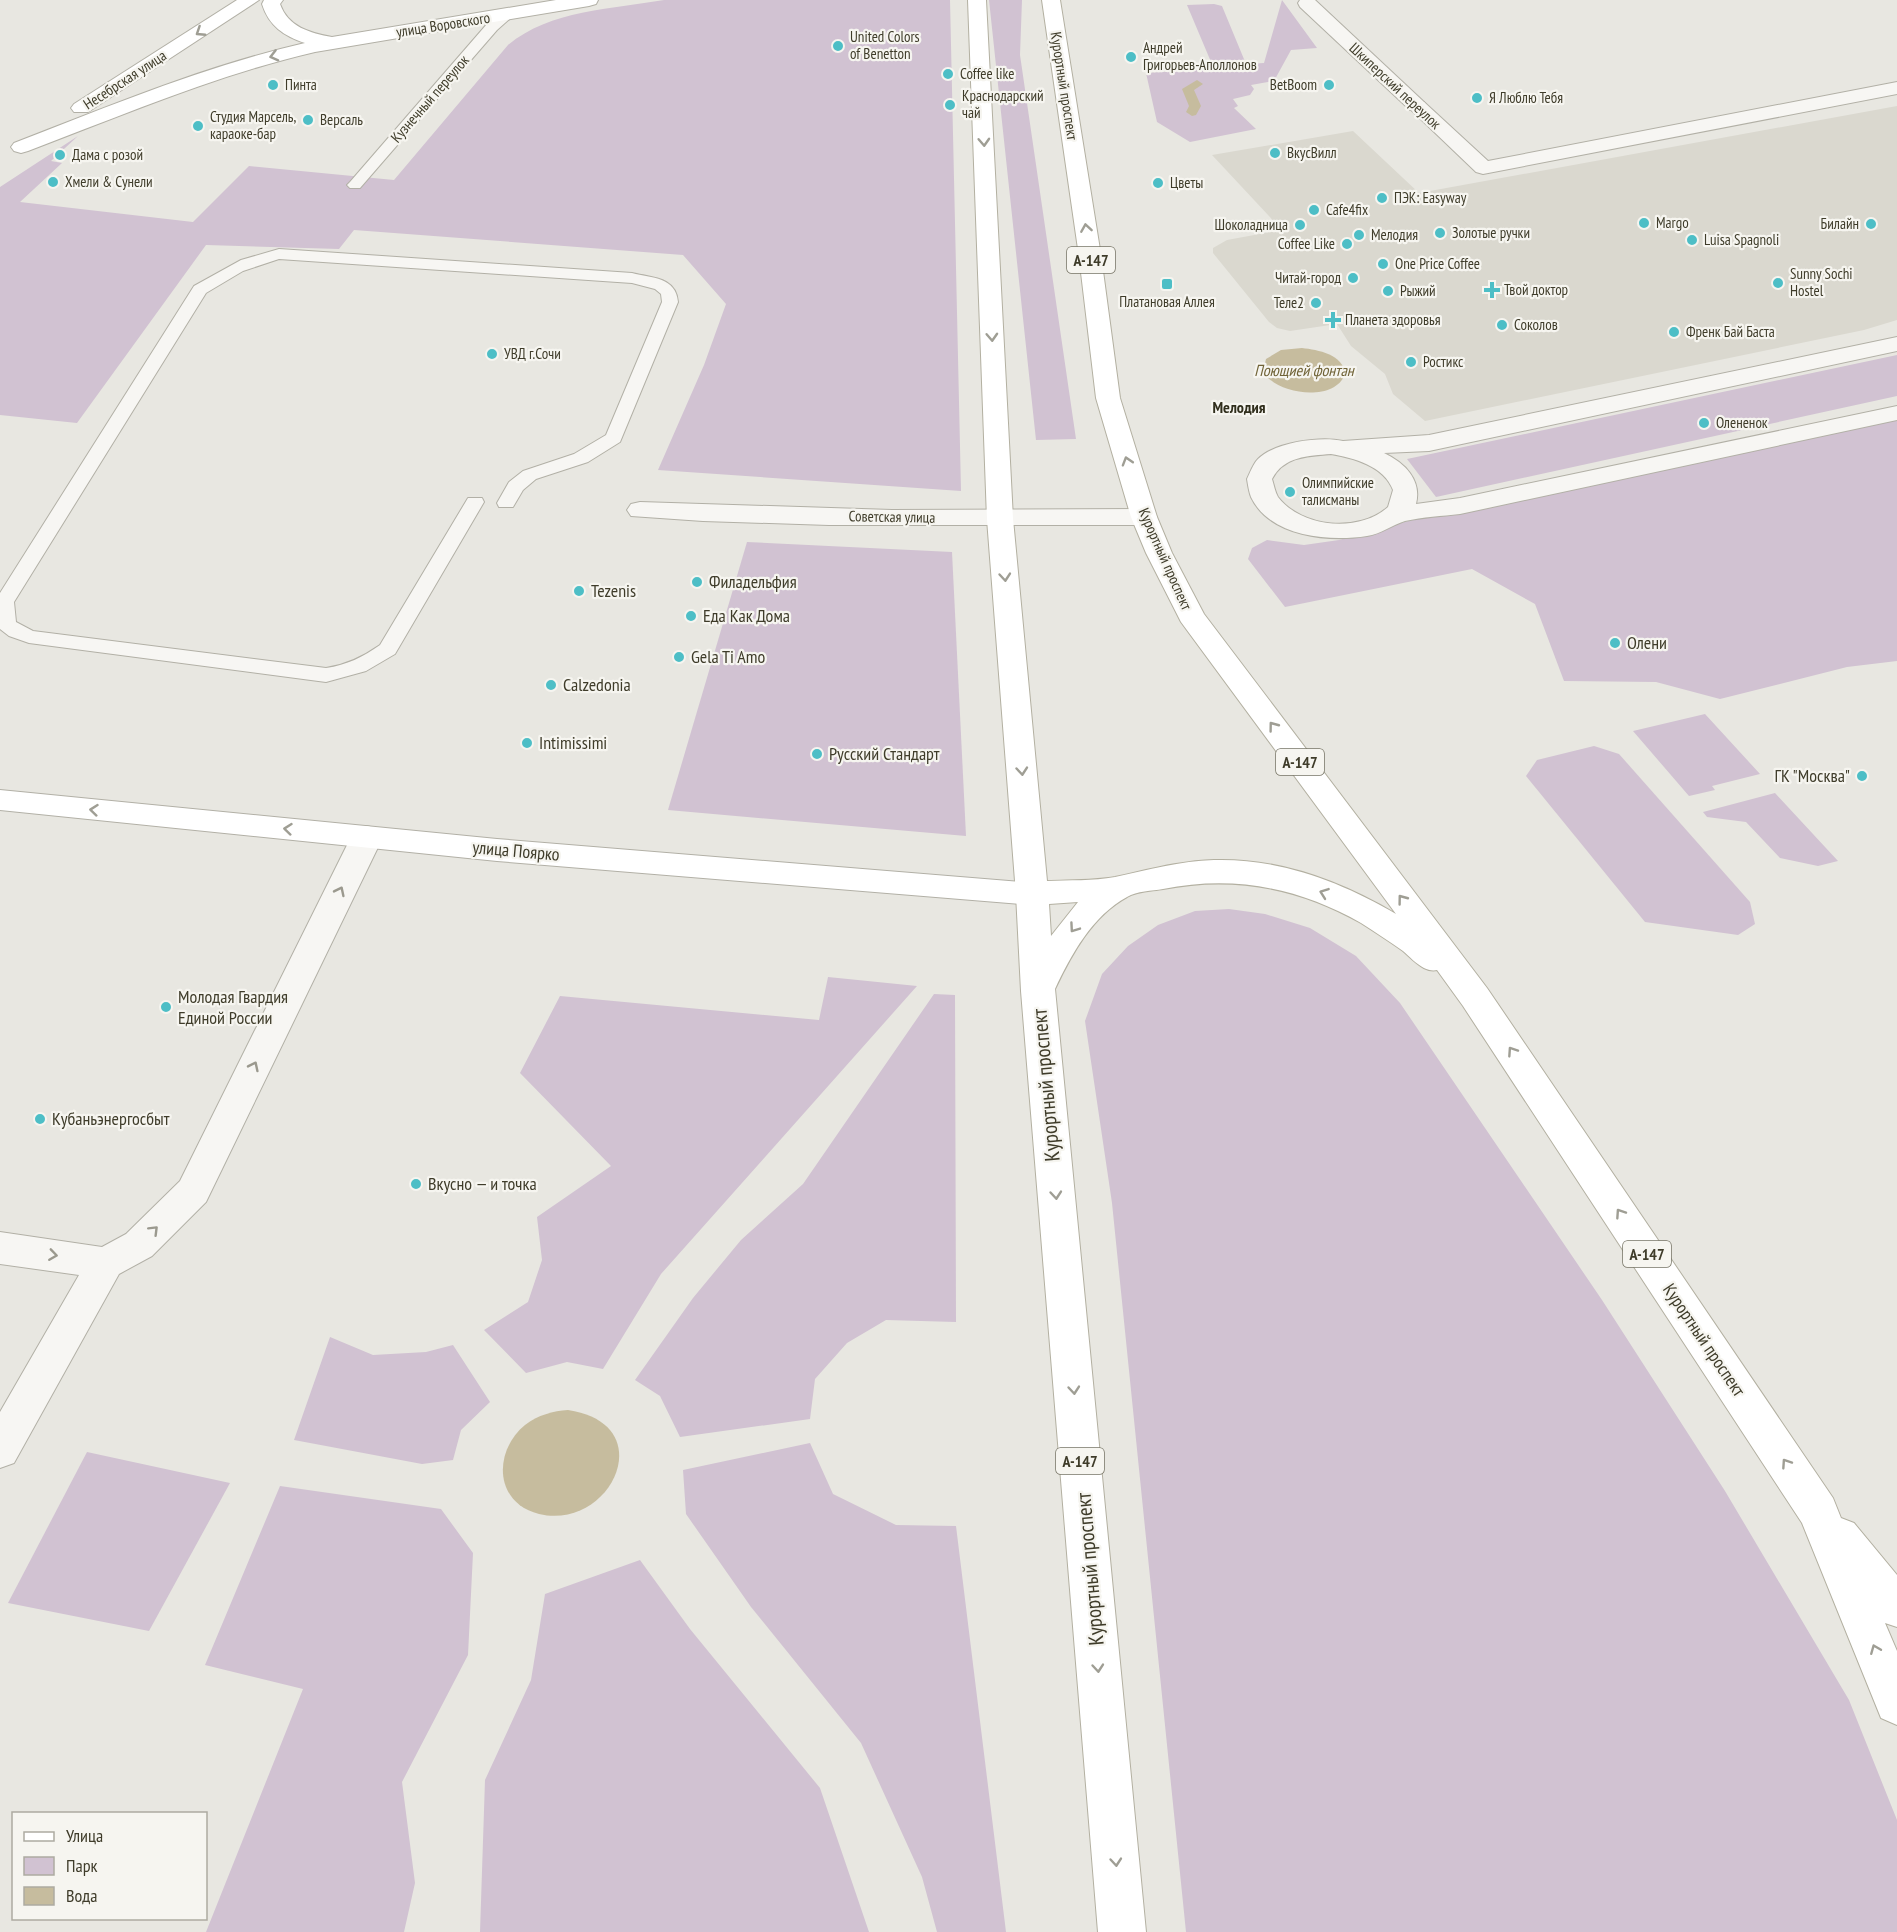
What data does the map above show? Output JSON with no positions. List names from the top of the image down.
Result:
{
  "streets": {
    "main road": [
      "улица Воровского",
      "Несебрская улица",
      "Курортный проспект",
      "А-147",
      "улица Поярко"
    ],
    "street": ["Шкиперский переулок", "Советская улица"],
    "lane": ["Кузнечный переулок"]
  },
  "crossings": [
    ["улица Воровского", "Несебрская улица"],
    ["улица Воровского", "Кузнечный переулок"],
    ["Курортный проспект", "А-147"],
    ["Курортный проспект", "Советская улица"],
    ["Курортный проспект", "улица Поярко"],
    ["А-147", "улица Поярко"]
  ],
  "one_way": ["улица Воровского", "Несебрская улица", "улица Поярко"],
  "districts": ["Мелодия"],
  "water": ["Поющией фонтан"],
  "places": {
    "other": [
      "United Colors of Benetton",
      "Андрей Григорьев-Аполлонов",
      "Coffee like",
      "Пинта",
      "BetBoom",
      "Я Люблю Тебя",
      "Краснодарский чай",
      "Версаль",
      "Студия Марсель, караоке-бар",
      "ВкусВилл",
      "Дама с розой",
      "Хмели & Сунели",
      "Цветы",
      "ПЭК: Easyway",
      "Cafe4fix",
      "Margo",
      "Билайн",
      "Шоколадница",
      "Золотые ручки",
      "Мелодия",
      "Luisa Spagnoli",
      "Coffee Like",
      "One Price Coffee",
      "Читай-город",
      "Sunny Sochi Hostel",
      "Рыжий",
      "Теле2",
      "Соколов",
      "Френк Бай Баста",
      "УВД г.Сочи",
      "Ростикс",
      "Олененок",
      "Олимпийские талисманы",
      "Филадельфия",
      "Tezenis",
      "Еда Как Дома",
      "Олени",
      "Gela Ti Amo",
      "Calzedonia",
      "Intimissimi",
      "Русский Стандарт",
      "ГК \"Москва\"",
      "Молодая Гвардия Единой России",
      "Кубаньэнергосбыт",
      "Вкусно — и точка"
    ],
    "transit": ["Платановая Аллея"],
    "health": ["Твой доктор", "Планета здоровья"]
  },
  "legend": ["Улица", "Парк", "Вода"]
}
